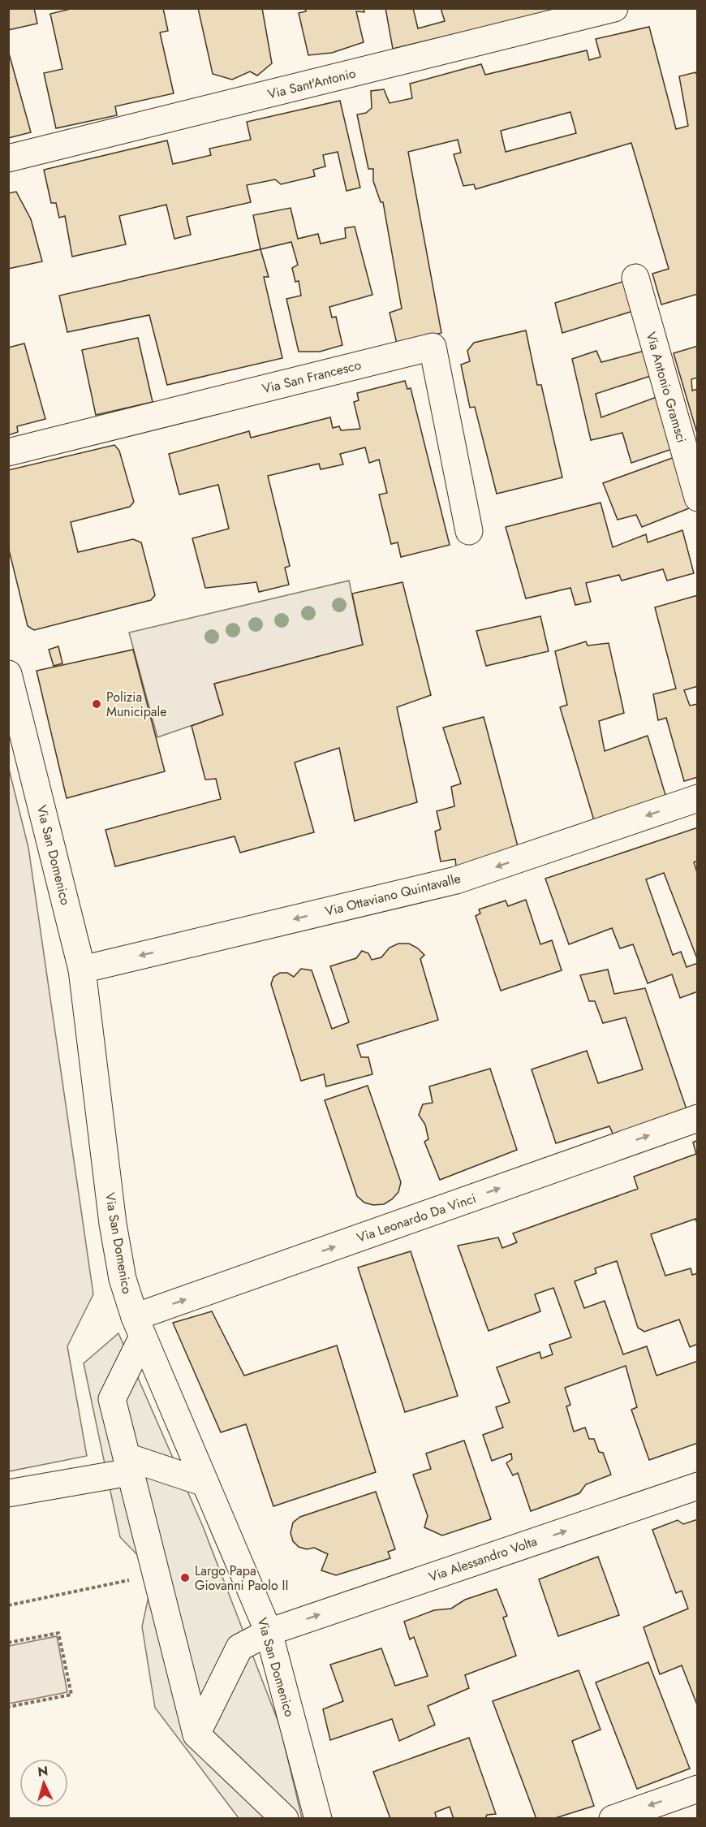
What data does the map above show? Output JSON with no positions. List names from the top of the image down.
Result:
{
  "streets": {
    "street": [
      "Via Sant'Antonio",
      "Via San Francesco",
      "Via Antonio Gramsci",
      "Via San Domenico",
      "Via Ottaviano Quintavalle",
      "Via Leonardo Da Vinci",
      "Via Alessandro Volta"
    ]
  },
  "crossings": [
    ["Via San Domenico", "Via Ottaviano Quintavalle"],
    ["Via San Domenico", "Via Leonardo Da Vinci"],
    ["Via San Domenico", "Via Alessandro Volta"]
  ],
  "one_way": ["Via Ottaviano Quintavalle", "Via Leonardo Da Vinci", "Via Alessandro Volta"],
  "places": ["Polizia Municipale", "Largo Papa Giovanni Paolo II"],
  "north": "top"
}
